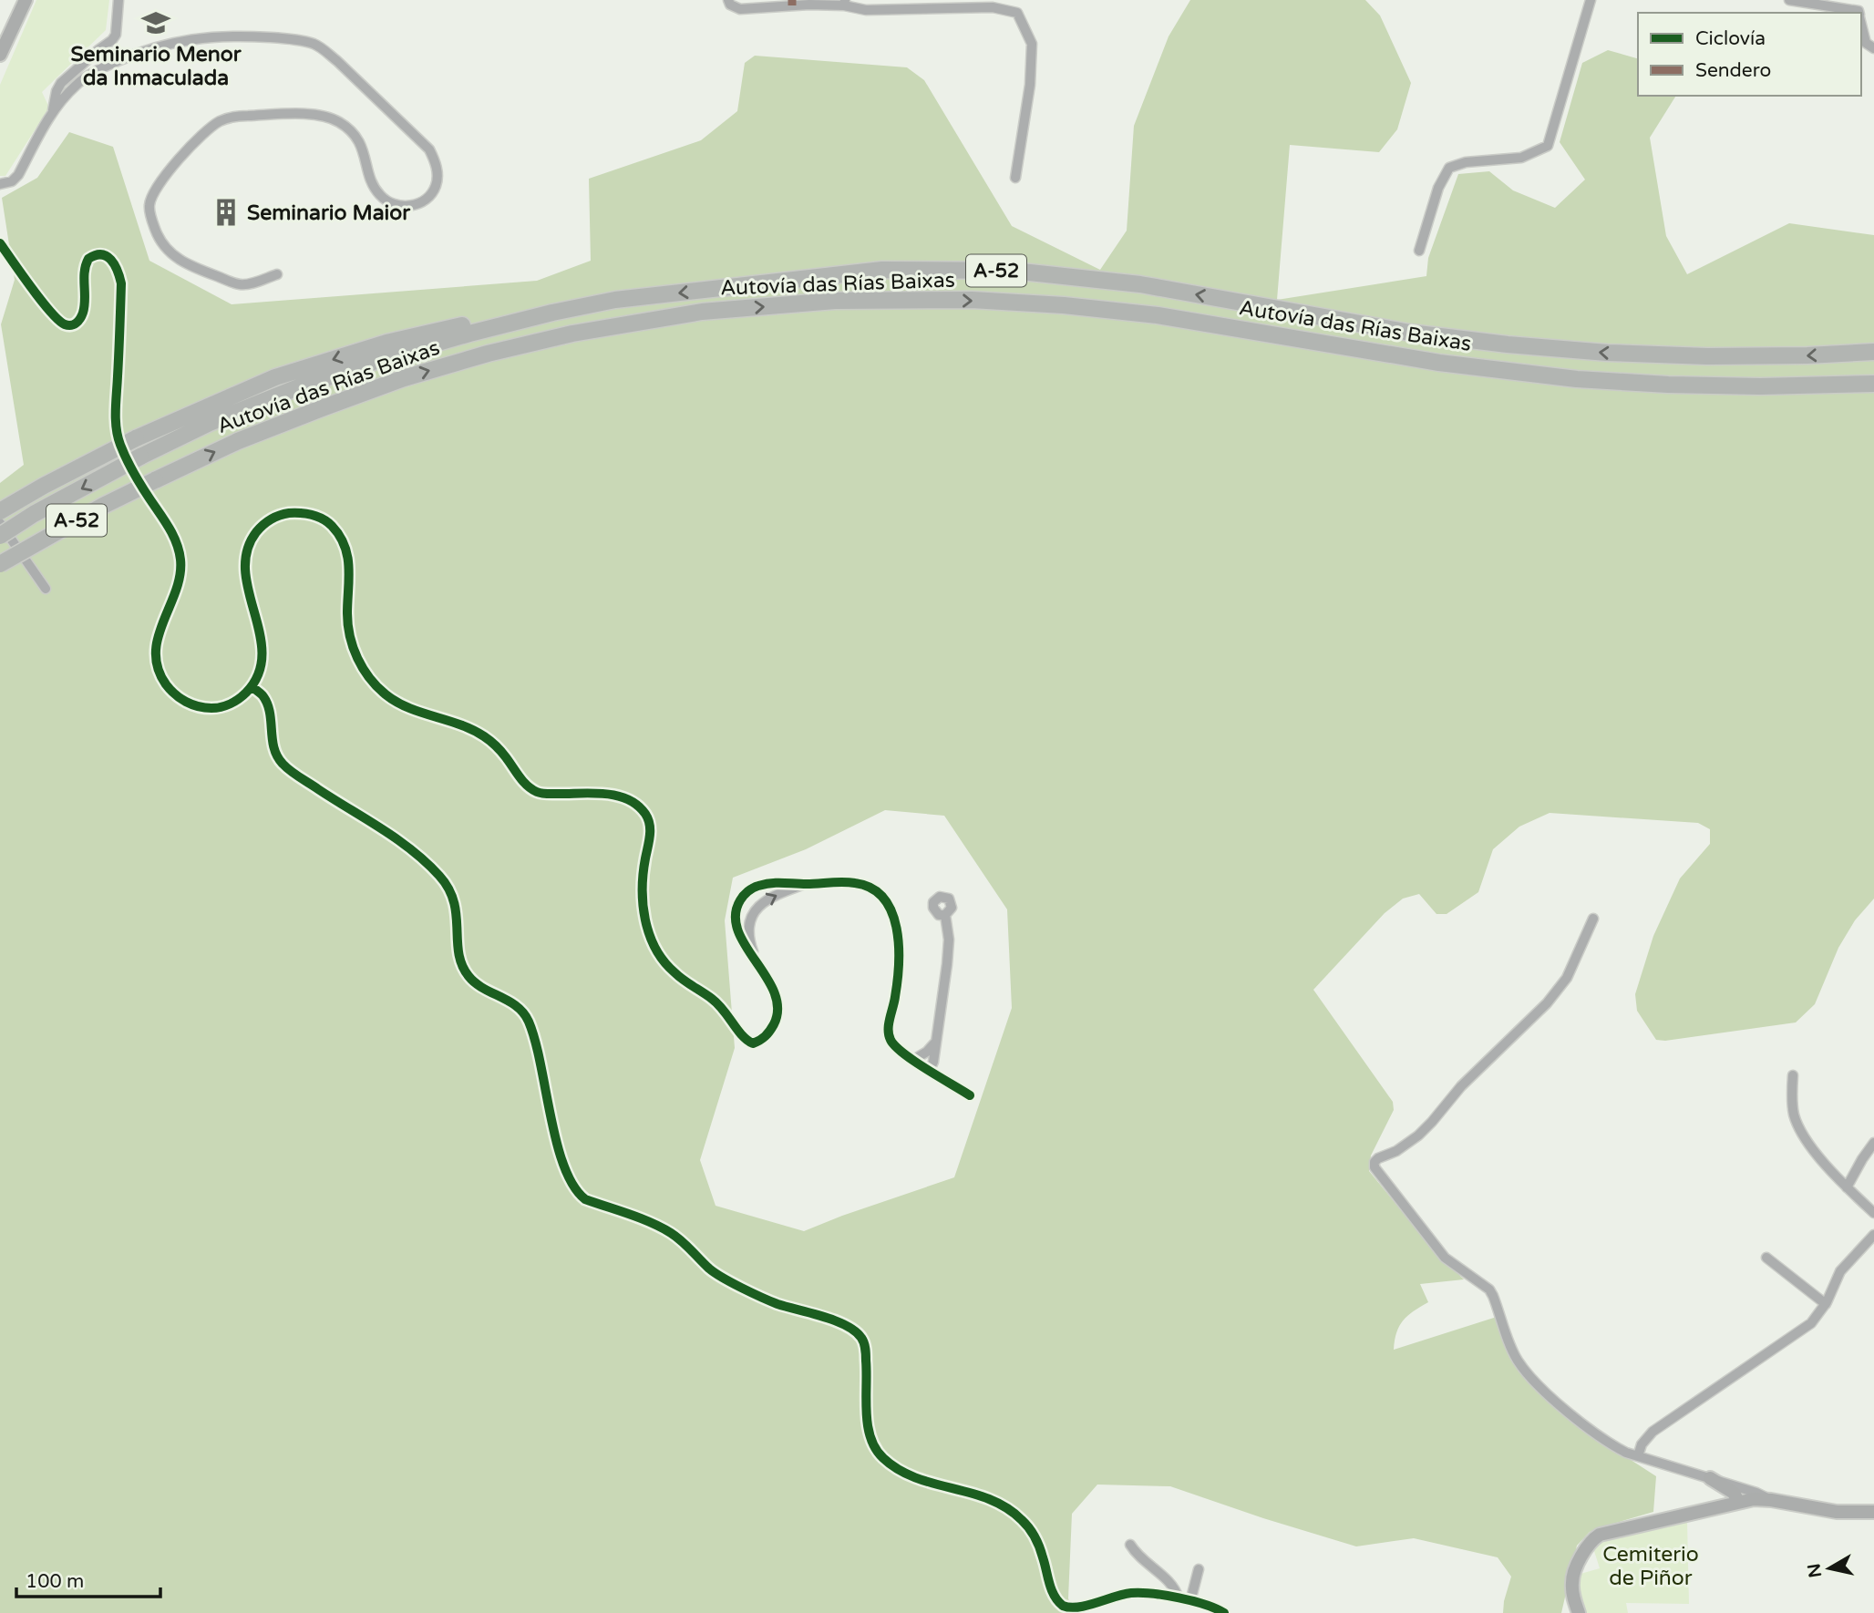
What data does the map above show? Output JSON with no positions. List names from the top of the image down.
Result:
{
  "streets": {
    "highway": ["A-52", "Autovía das Rías Baixas"]
  },
  "parks": ["Cemiterio de Piñor"],
  "places": {
    "school or university": ["Seminario Menor da Inmaculada"],
    "building": ["Seminario Maior"]
  },
  "legend": ["Ciclovía", "Sendero"],
  "scale_bar": "100 m",
  "north": "left"
}
